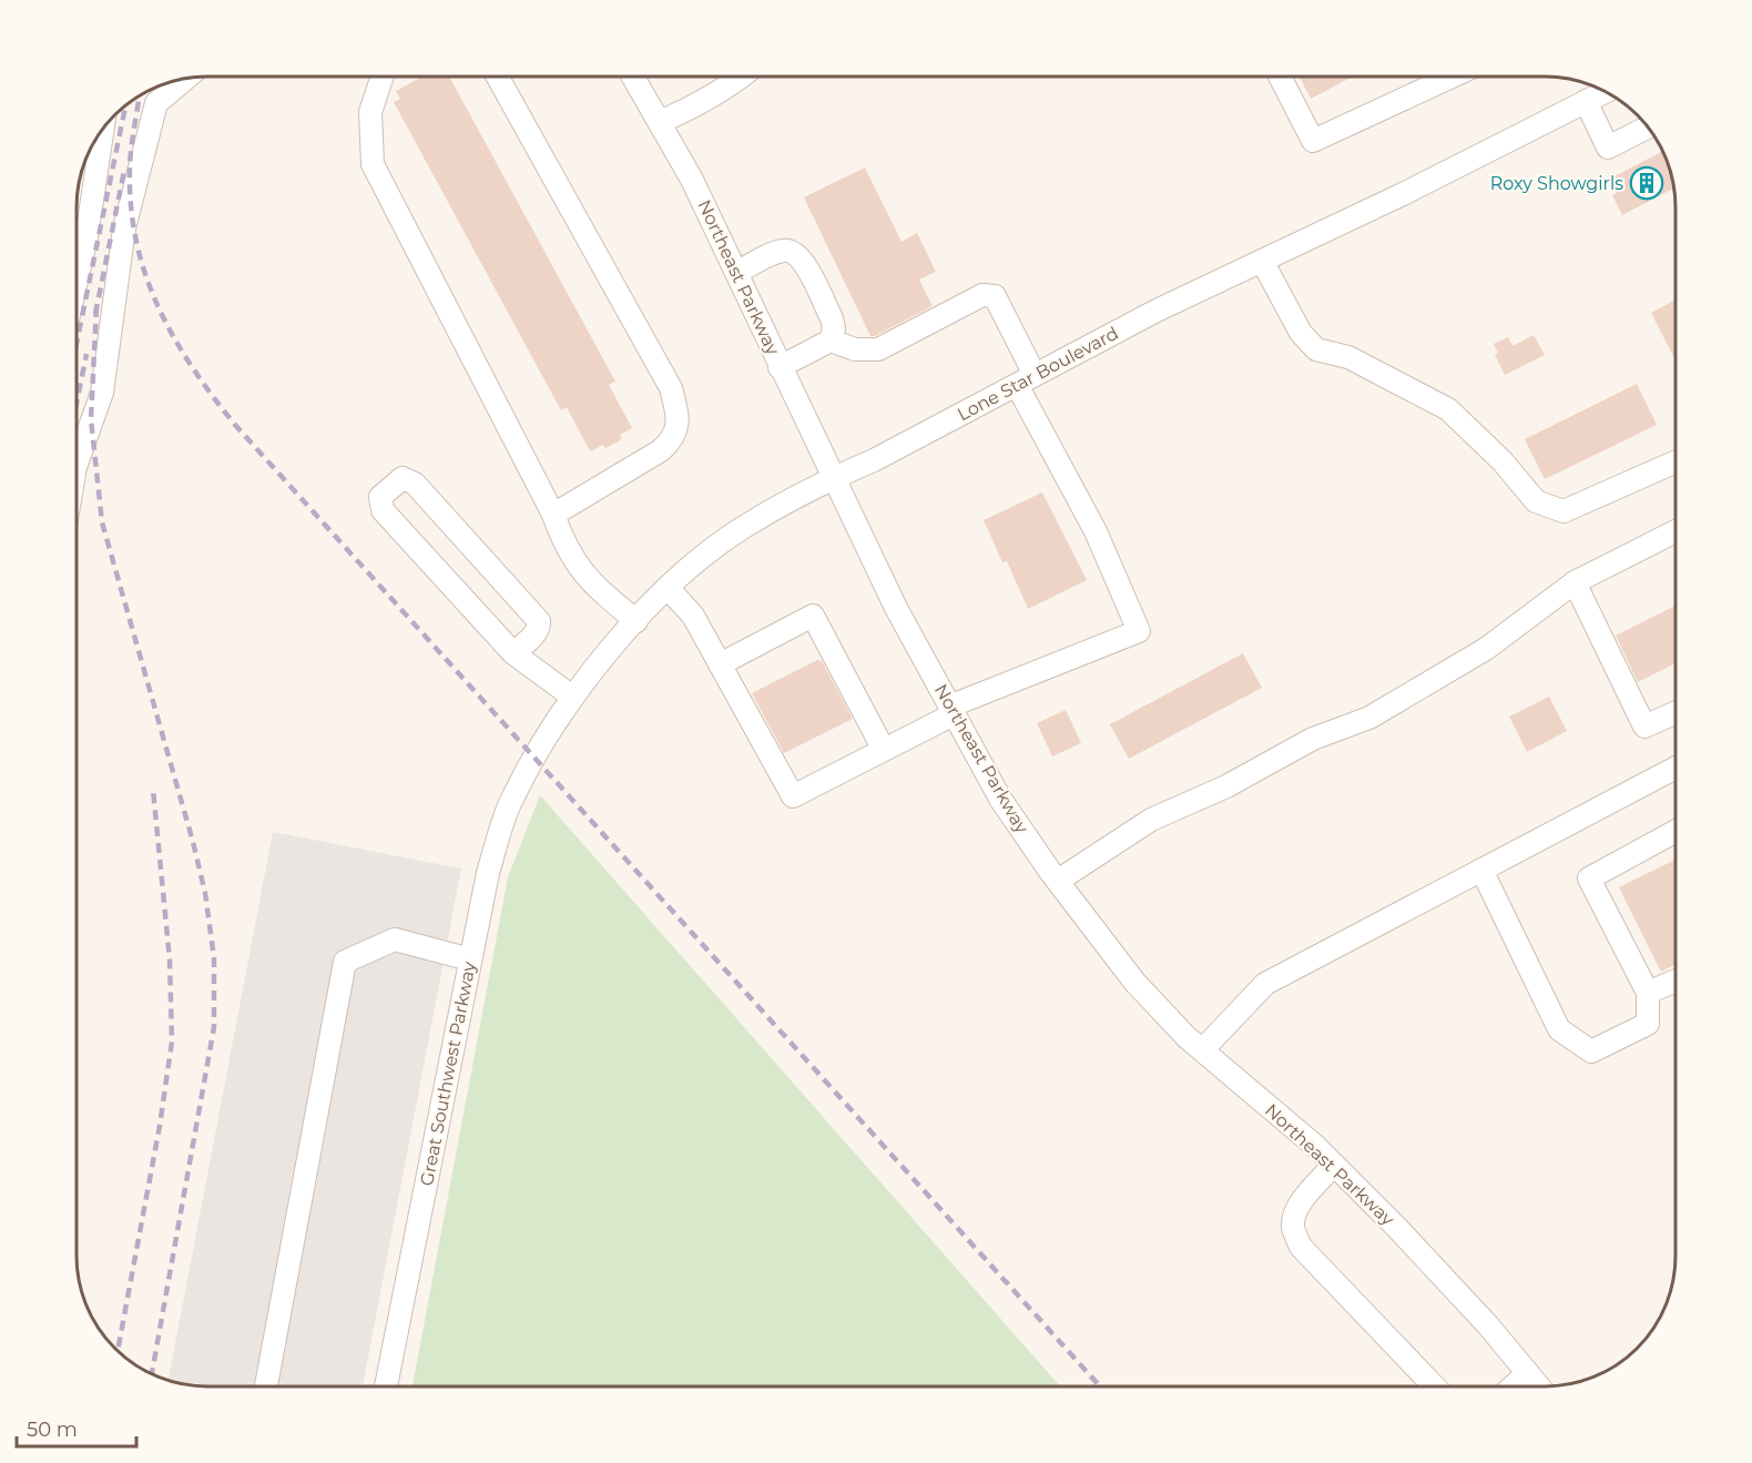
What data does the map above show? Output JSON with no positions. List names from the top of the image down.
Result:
{
  "streets": {
    "street": ["Northeast Parkway", "Lone Star Boulevard", "Great Southwest Parkway"]
  },
  "crossings": [
    ["Northeast Parkway", "Lone Star Boulevard"],
    ["Lone Star Boulevard", "Great Southwest Parkway"]
  ],
  "places": {
    "building": ["Roxy Showgirls"]
  },
  "scale_bar": "50 m"
}
